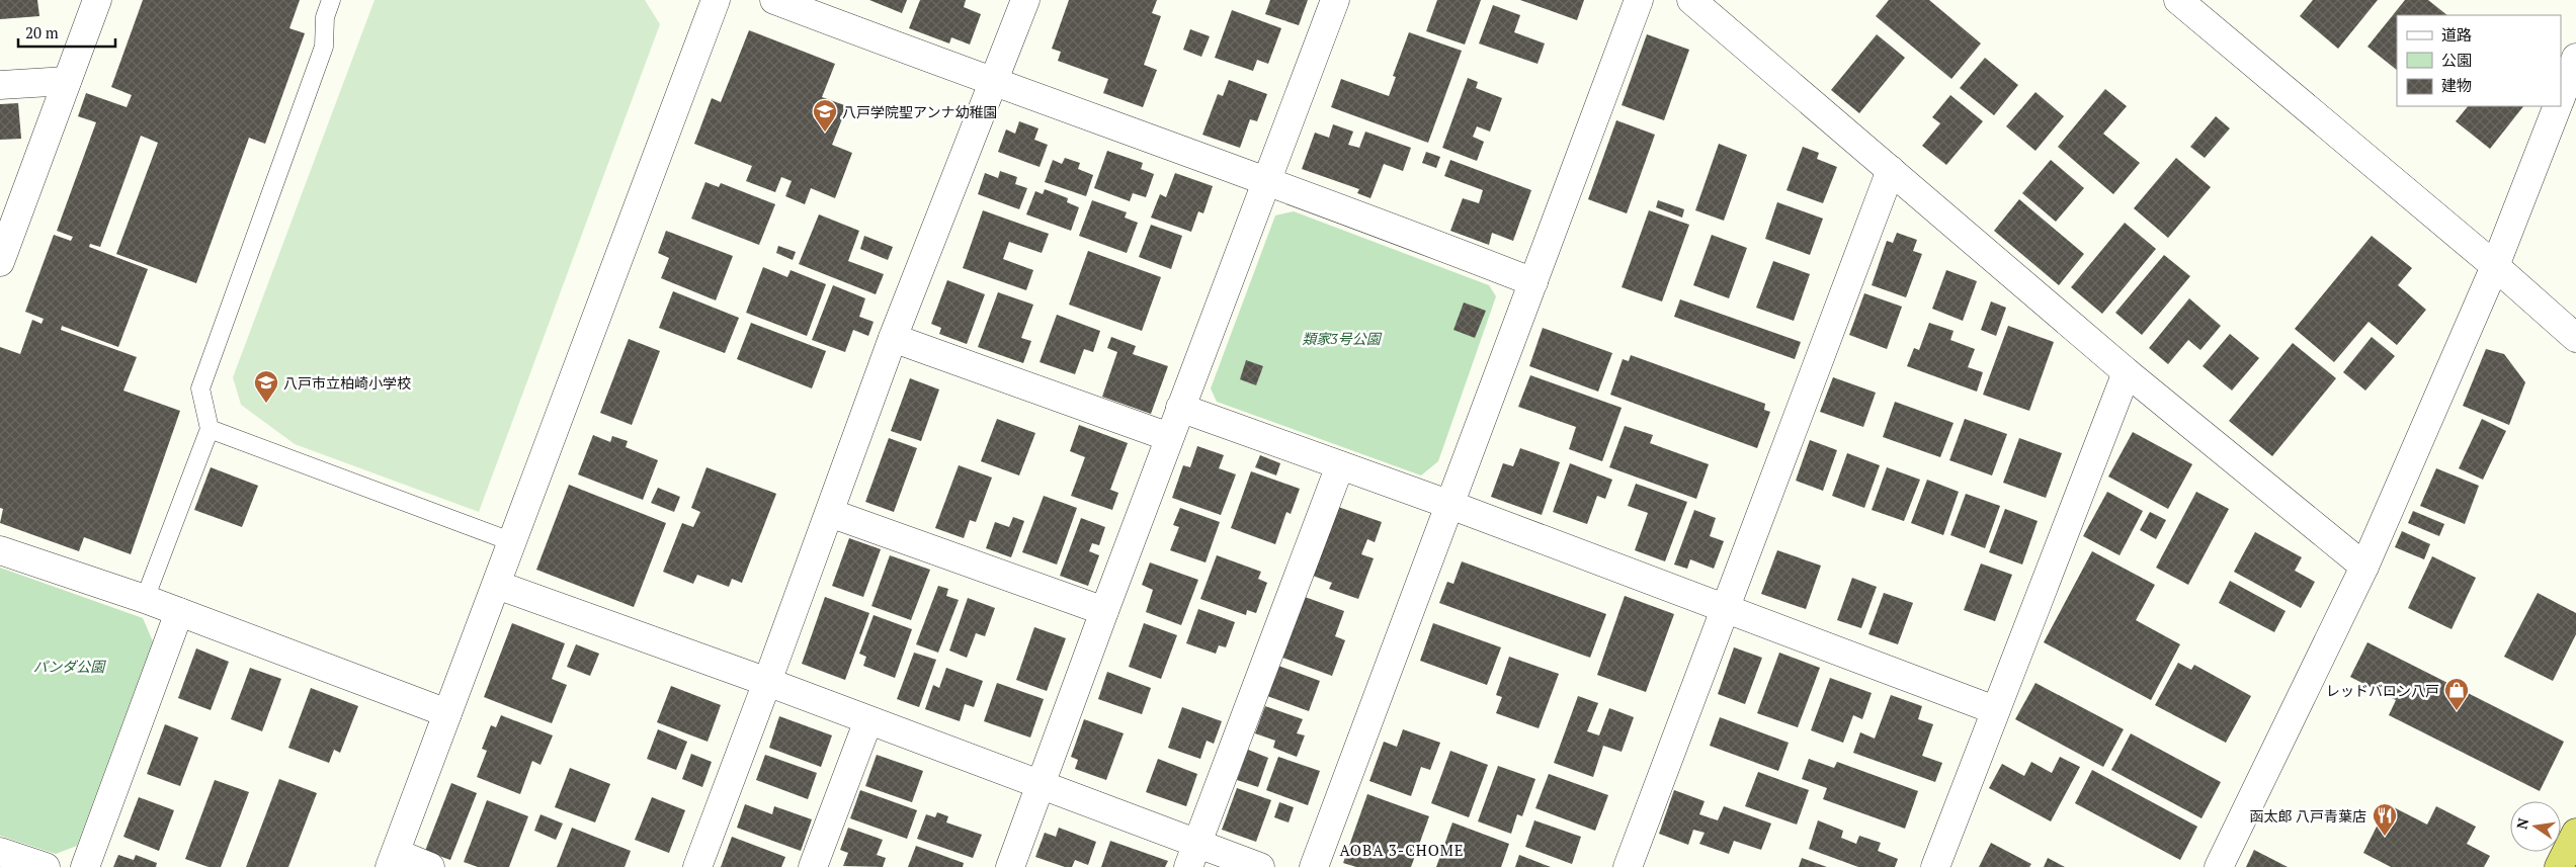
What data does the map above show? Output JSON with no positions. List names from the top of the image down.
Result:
{
  "districts": ["AOBA 3-CHOME"],
  "parks": ["類家3号公園", "パンダ公園"],
  "places": {
    "school or university": ["八戸学院聖アンナ幼稚園", "八戸市立柏崎小学校"],
    "shop": ["レッドバロン八戸"],
    "restaurant": ["函太郎 八戸青葉店"]
  },
  "legend": ["道路", "公園", "建物"],
  "scale_bar": "20 m",
  "north": "left"
}
